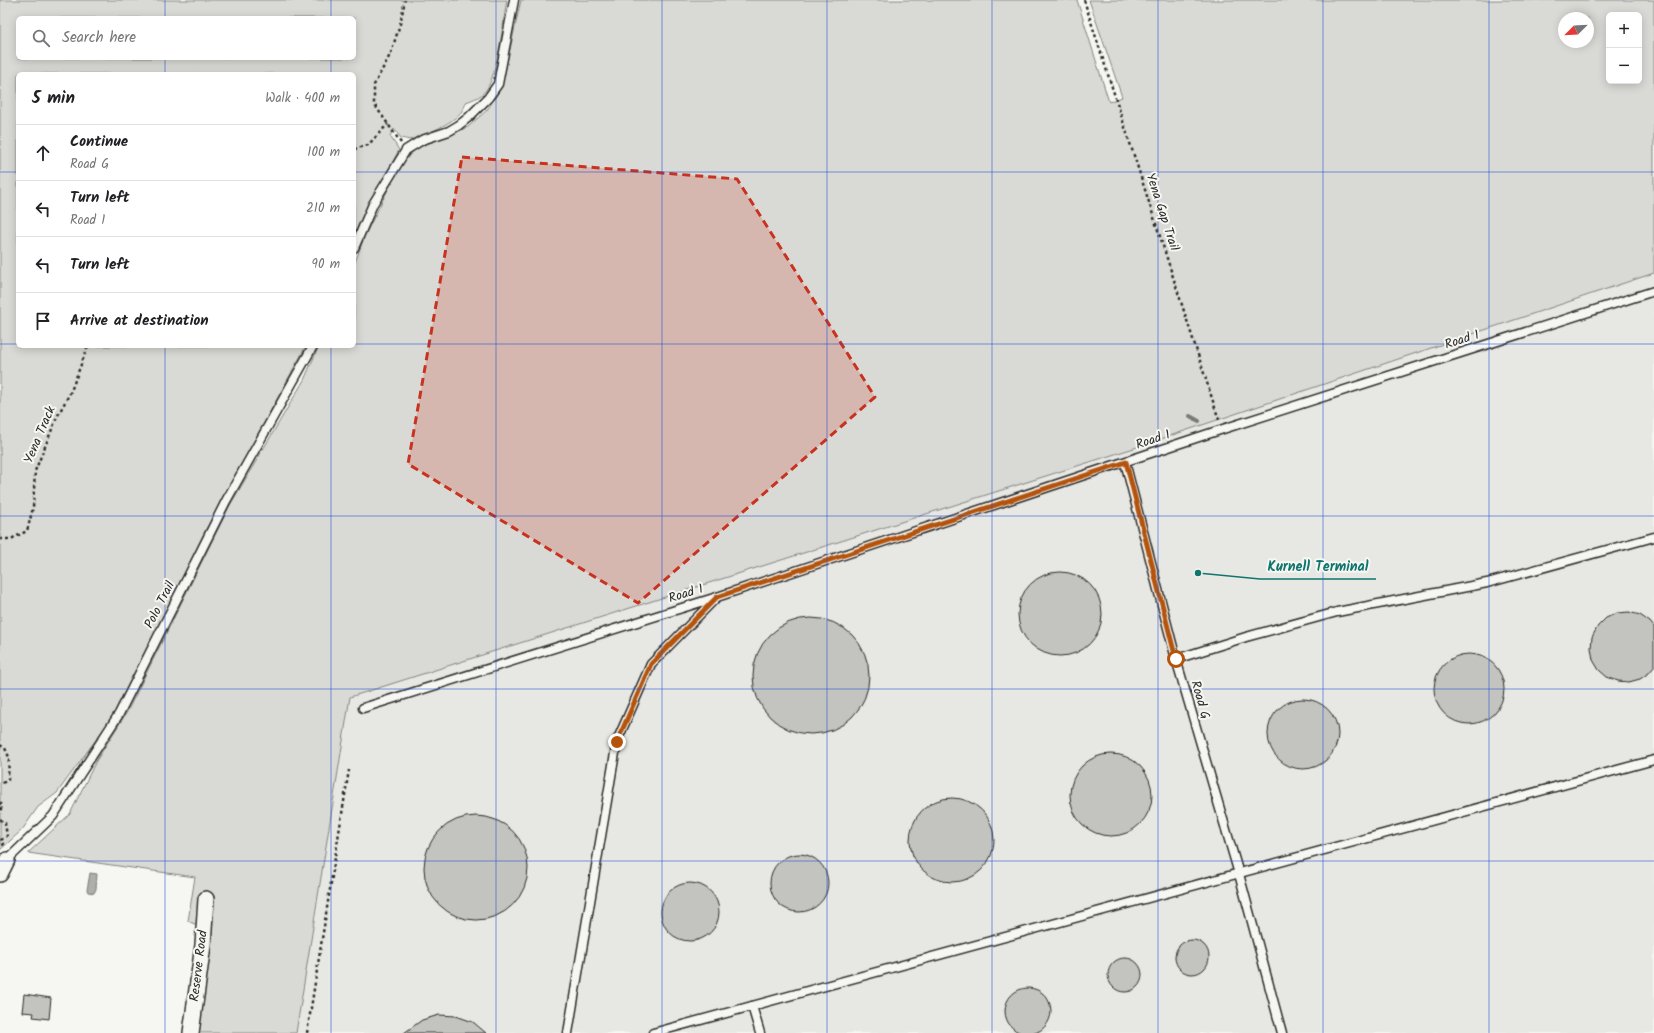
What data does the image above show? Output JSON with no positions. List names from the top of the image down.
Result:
{
  "streets": {
    "street": ["Reserve Road"],
    "lane": ["Road 1", "Polo Trail", "Road G"],
    "path": ["Yena Gap Trail", "Yena Track"]
  },
  "crossings": [
    ["Yena Gap Trail", "Road 1"],
    ["Road 1", "Road G"]
  ],
  "places": ["Kurnell Terminal"],
  "north": "bottom left",
  "page": {
    "map_buttons": ["+", "−"],
    "search": "Search here",
    "heading": ["5 min", "Walk · 400 m"],
    "list": [
      ["Continue", "Road G", "100 m"],
      ["Turn left", "Road 1", "210 m"],
      ["Turn left", "90 m"],
      "Arrive at destination"
    ]
  }
}
